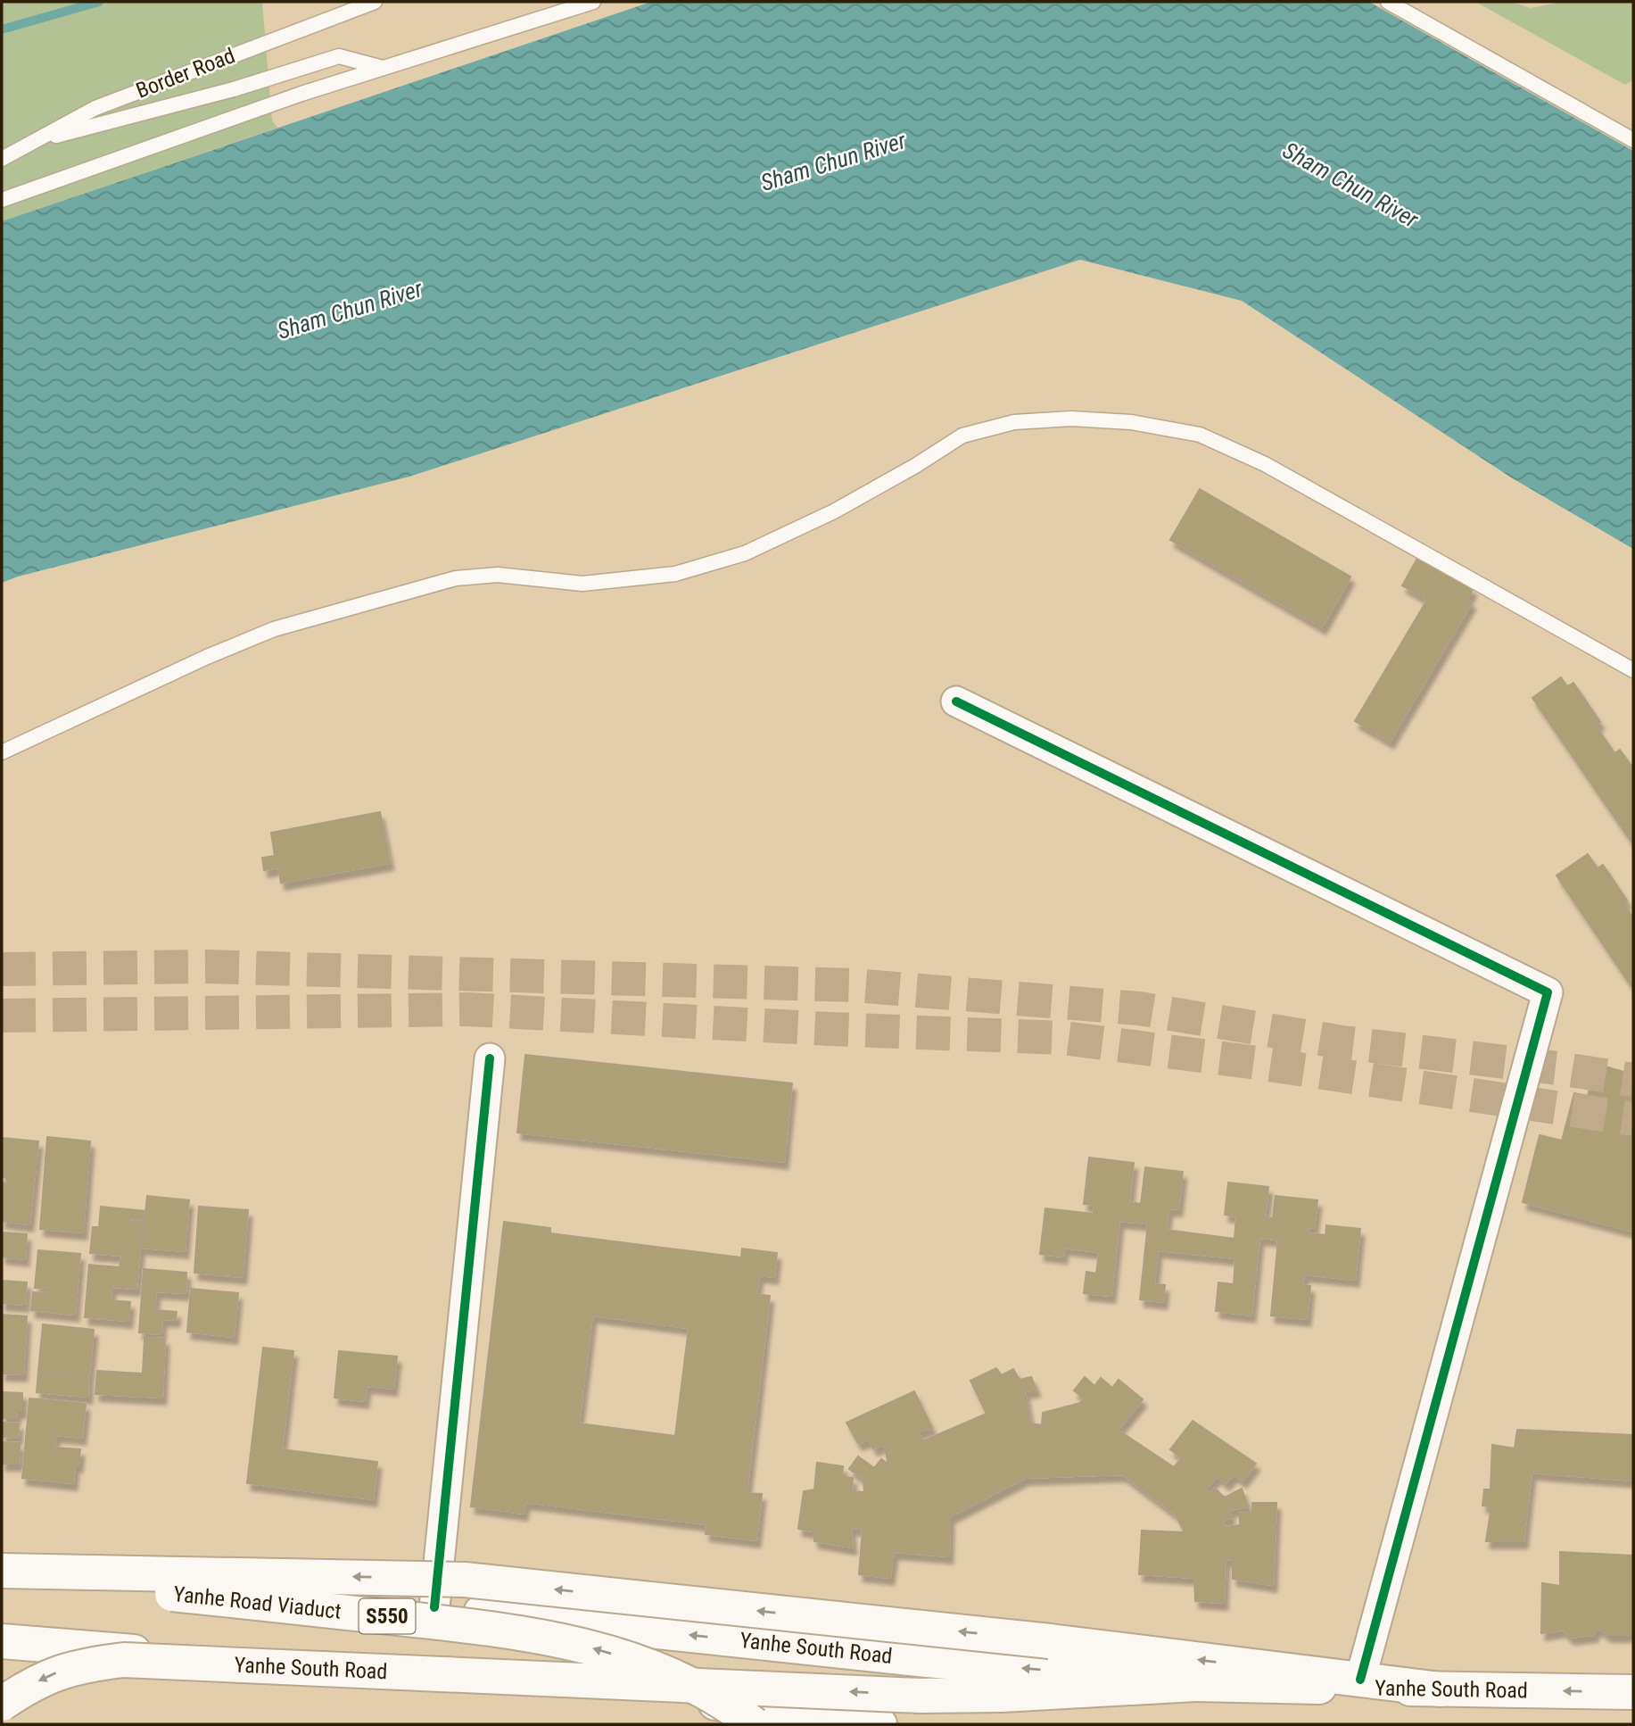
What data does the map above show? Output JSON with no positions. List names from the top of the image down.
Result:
{
  "streets": {
    "main road": ["Yanhe Road Viaduct", "S550", "Yanhe South Road"],
    "lane": ["Border Road"]
  },
  "water": ["Sham Chun River"]
}
